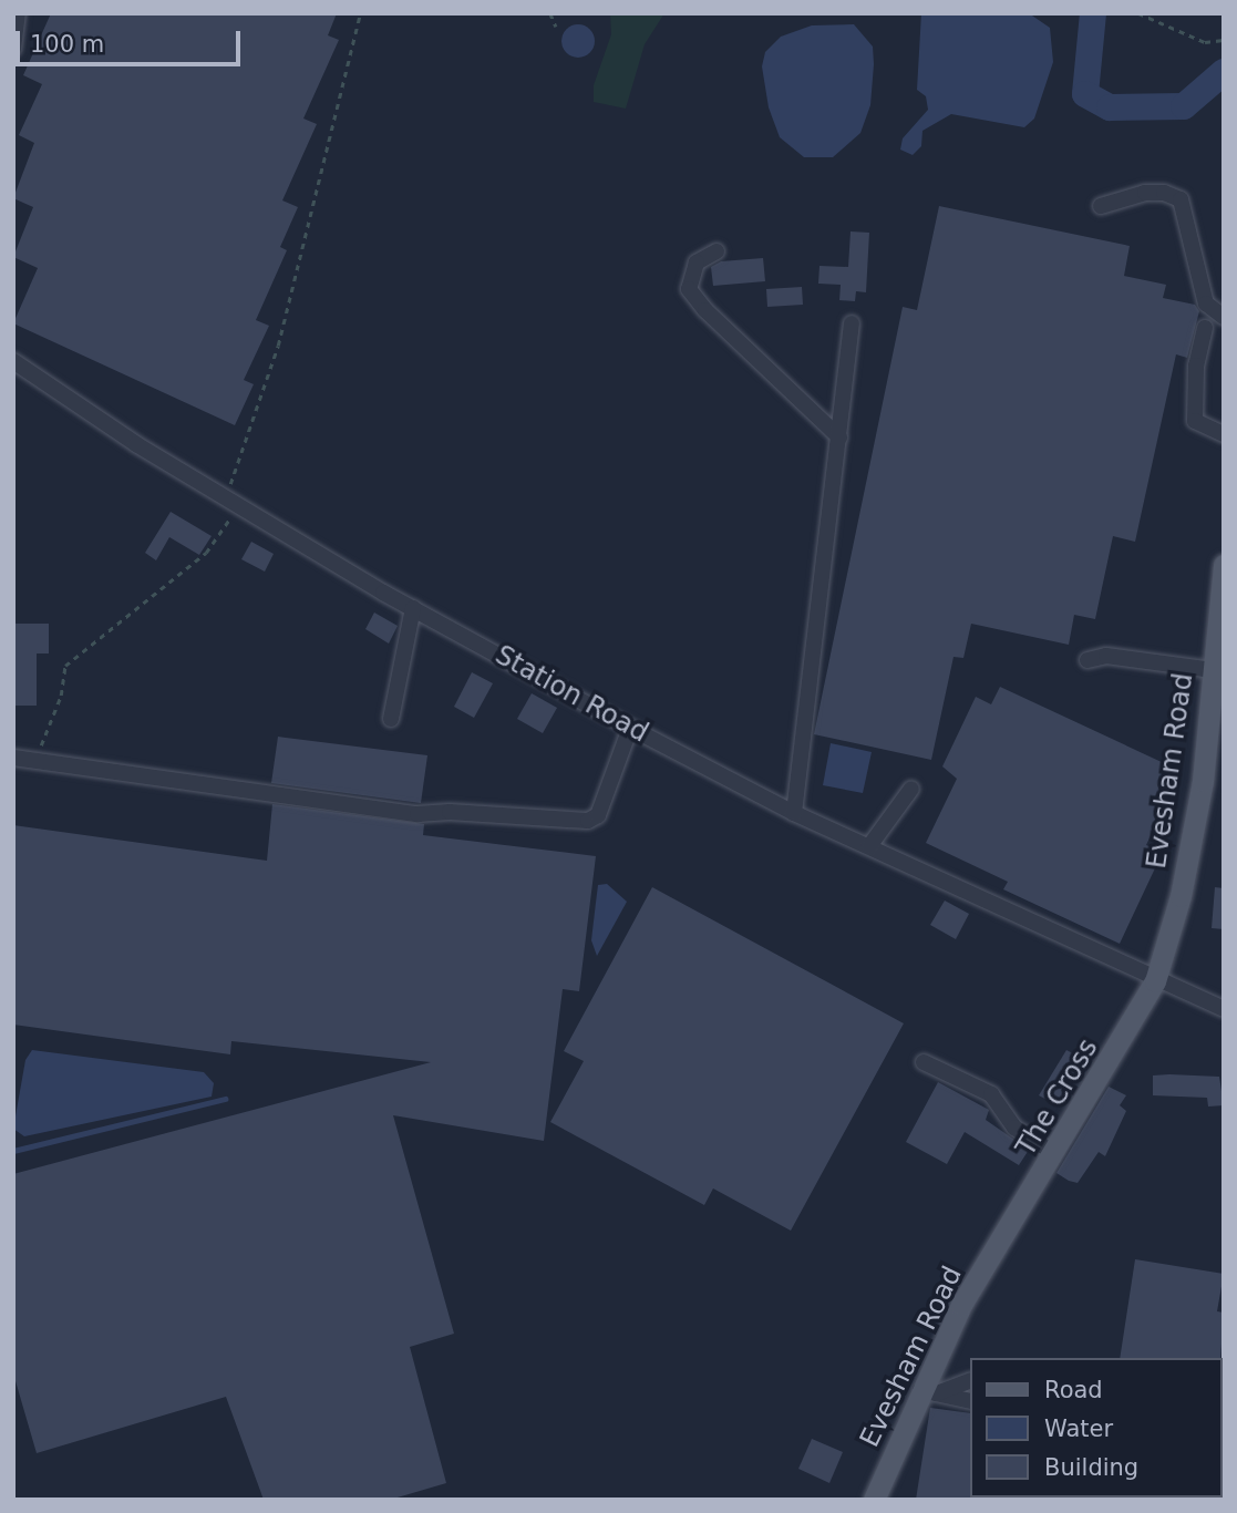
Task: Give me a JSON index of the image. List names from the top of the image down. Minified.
{"streets":{"main road":["Evesham Road","The Cross"],"street":["Station Road"]},"crossings":[["Station Road","Evesham Road"],["Station Road","The Cross"],["Evesham Road","The Cross"]],"legend":["Road","Water","Building"],"scale_bar":"100 m"}
